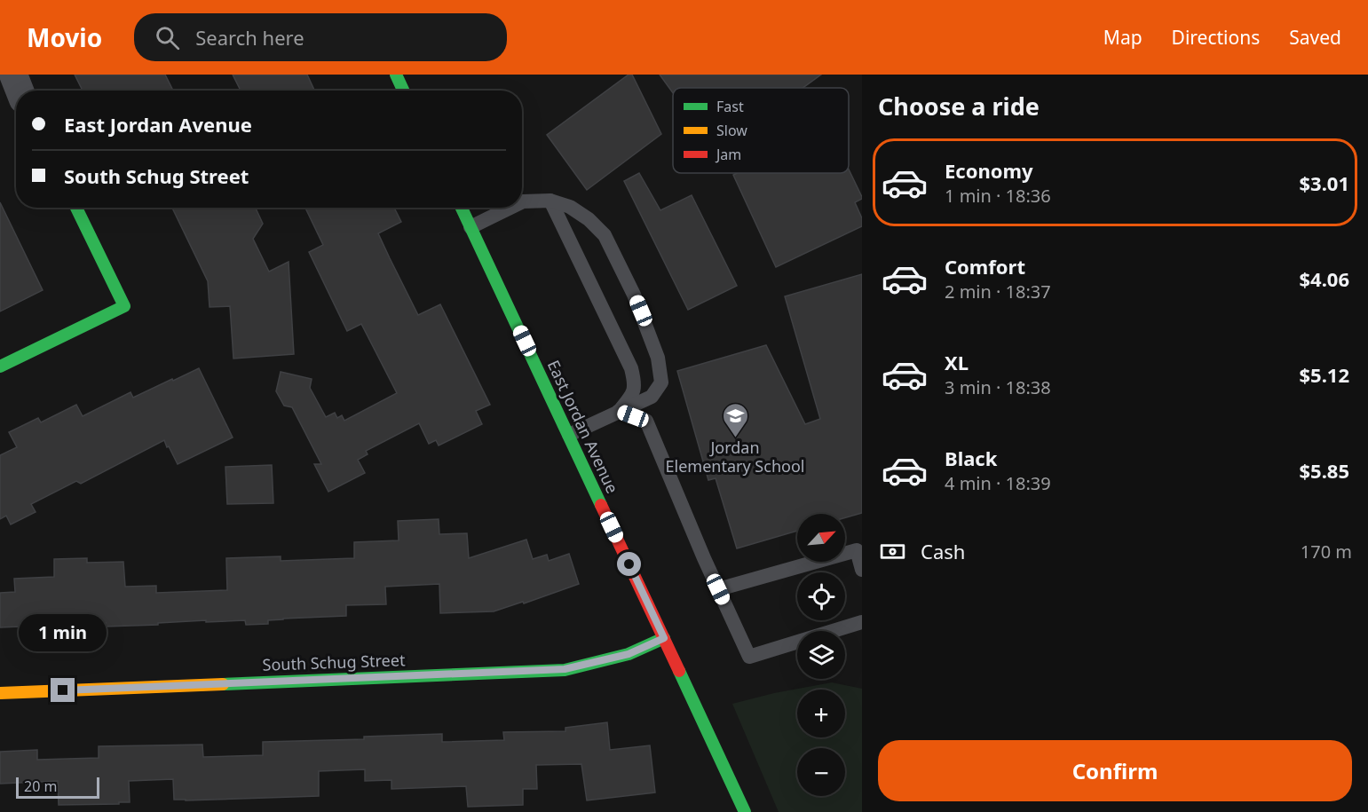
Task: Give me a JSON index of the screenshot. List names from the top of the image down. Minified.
{"streets":{"street":["East Jordan Avenue","South Schug Street"]},"crossings":[["East Jordan Avenue","South Schug Street"]],"places":{"school or university":["Jordan Elementary School"]},"legend":["Fast","Slow","Jam"],"scale_bar":"20 m","north":"top right","page":{"header":"Movio","search":"Search here","nav":["Map","Directions","Saved"],"heading":"Choose a ride","banner":["East Jordan Avenue","South Schug Street"],"list":[{"name":"Economy","note":"1 min · 18:36","value":"$3.01"},{"name":"Comfort","note":"2 min · 18:37","value":"$4.06"},{"name":"XL","note":"3 min · 18:38","value":"$5.12"},{"name":"Black","note":"4 min · 18:39","value":"$5.85"}],"map_buttons":["+","−"],"pay":["Cash","170 m"],"bubble":"1 min","buttons":"Confirm","scale":"20 m"}}
